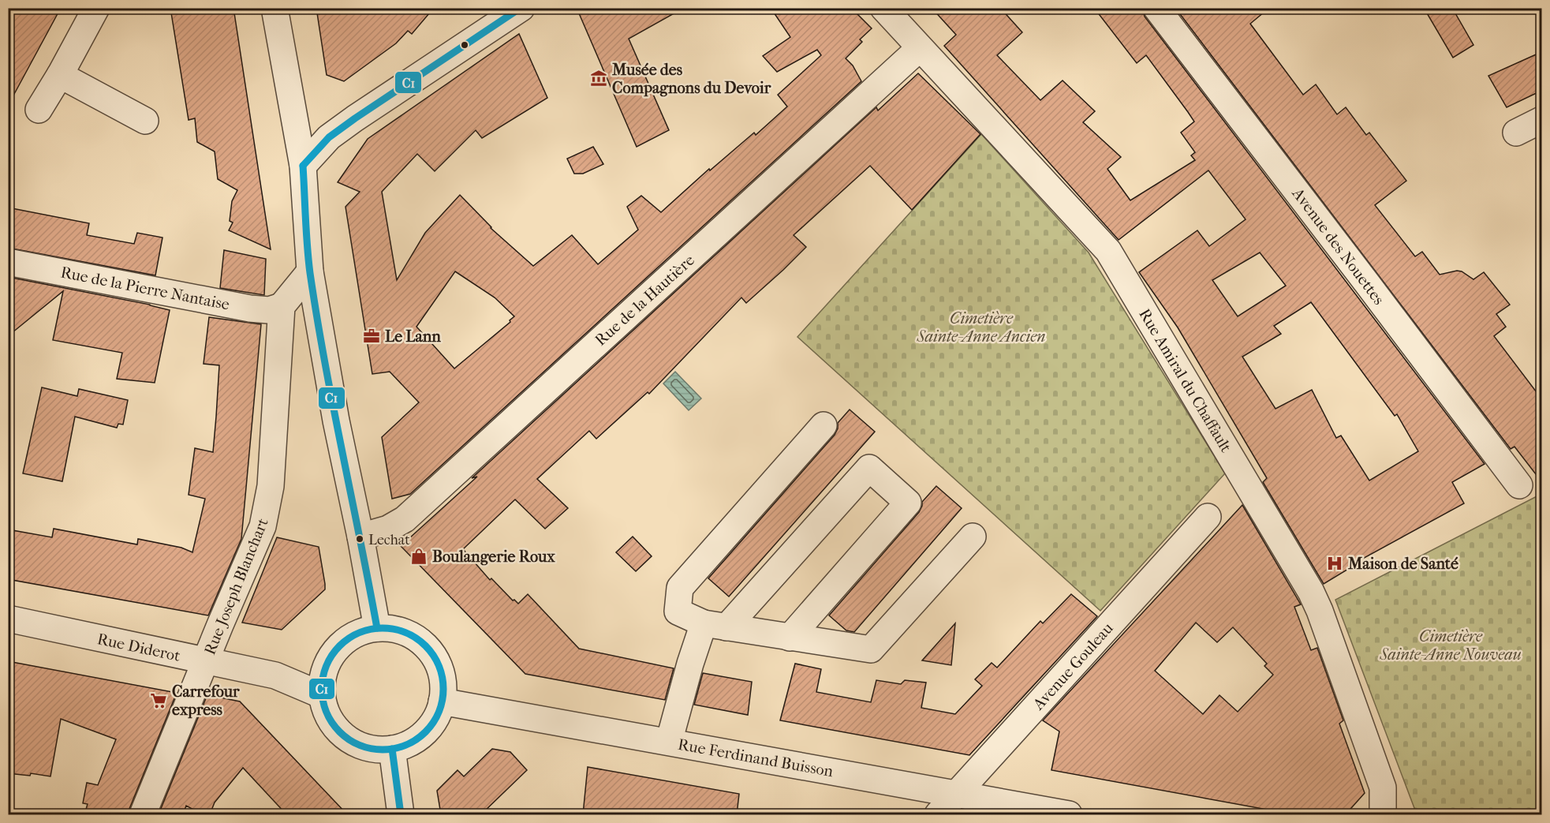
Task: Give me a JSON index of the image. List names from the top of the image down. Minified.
{"streets":{"street":["Avenue des Nouettes","Rue de la Pierre Nantaise","Rue de la Hautière","Rue Amiral du Chaffault","Rue Joseph Blanchart","Rue Diderot","Avenue Gouleau","Rue Ferdinand Buisson"]},"crossings":[["Rue de la Pierre Nantaise","Rue Joseph Blanchart"],["Rue de la Hautière","Rue Amiral du Chaffault"],["Rue Joseph Blanchart","Rue Diderot"],["Rue Diderot","Rue Ferdinand Buisson"],["Avenue Gouleau","Rue Ferdinand Buisson"]],"parks":["Cimetière Sainte-Anne Ancien","Cimetière Sainte-Anne Nouveau"],"places":{"museum":["Musée des Compagnons du Devoir"],"office":["Le Lann"],"other":["Lechat"],"shop":["Boulangerie Roux"],"hospital":["Maison de Santé"],"supermarket":["Carrefour express"]},"lines":["transit line C1"]}
